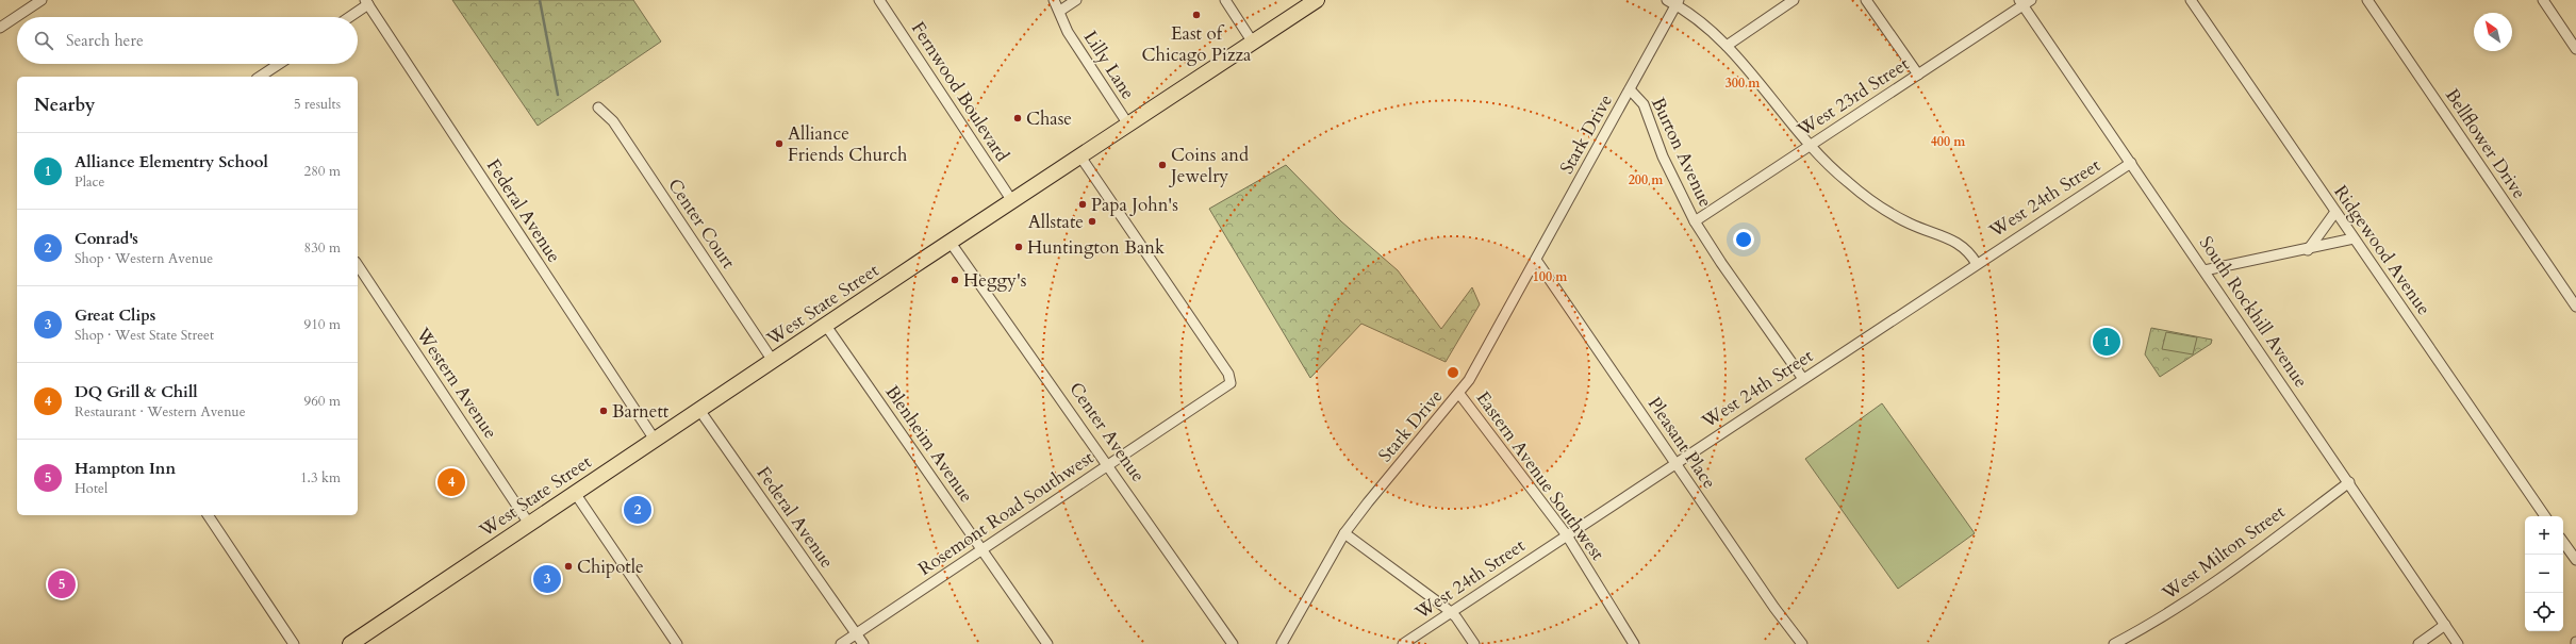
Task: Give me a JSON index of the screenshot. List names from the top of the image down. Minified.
{"streets":{"highway":["West State Street"],"street":["Lilly Lane","Fernwood Boulevard","West 23rd Street","Stark Drive","Bellflower Drive","Burton Avenue","West 24th Street","Federal Avenue","Center Court","Ridgewood Avenue","South Rockhill Avenue","Western Avenue","Center Avenue","Pleasant Place","Blenheim Avenue","Eastern Avenue Southwest","Rosemont Road Southwest","West Milton Street"]},"crossings":[["Lilly Lane","West State Street"],["Fernwood Boulevard","West State Street"],["West 23rd Street","Burton Avenue"],["West 23rd Street","South Rockhill Avenue"],["Stark Drive","Burton Avenue"],["Stark Drive","Pleasant Place"],["Stark Drive","Eastern Avenue Southwest"],["Burton Avenue","West 24th Street"],["West 24th Street","South Rockhill Avenue"],["West 24th Street","Pleasant Place"],["West 24th Street","Eastern Avenue Southwest"],["Federal Avenue","West State Street"],["Federal Avenue","Rosemont Road Southwest"],["Center Court","West State Street"],["West State Street","Western Avenue"],["West State Street","Center Avenue"],["West State Street","Blenheim Avenue"],["West State Street","Rosemont Road Southwest"],["South Rockhill Avenue","West Milton Street"],["Center Avenue","Rosemont Road Southwest"],["Blenheim Avenue","Rosemont Road Southwest"]],"places":["East of Chicago Pizza","Chase","Alliance Friends Church","Coins and Jewelry","Papa John's","Allstate","Huntington Bank","Heggy's","Barnett","Chipotle"],"north":"top left","page":{"search":"Search here","heading":["Nearby","5 results"],"list":[{"mark":"1","name":"Alliance Elementry School","note":"Place","value":"280 m"},{"mark":"2","name":"Conrad's","note":"Shop · Western Avenue","value":"830 m"},{"mark":"3","name":"Great Clips","note":"Shop · West State Street","value":"910 m"},{"mark":"4","name":"DQ Grill & Chill","note":"Restaurant · Western Avenue","value":"960 m"},{"mark":"5","name":"Hampton Inn","note":"Hotel","value":"1.3 km"}],"pins":["1","4","2","3","5"],"map_buttons":["+","−"]},"rings":["300 m","400 m","200 m","100 m"]}
